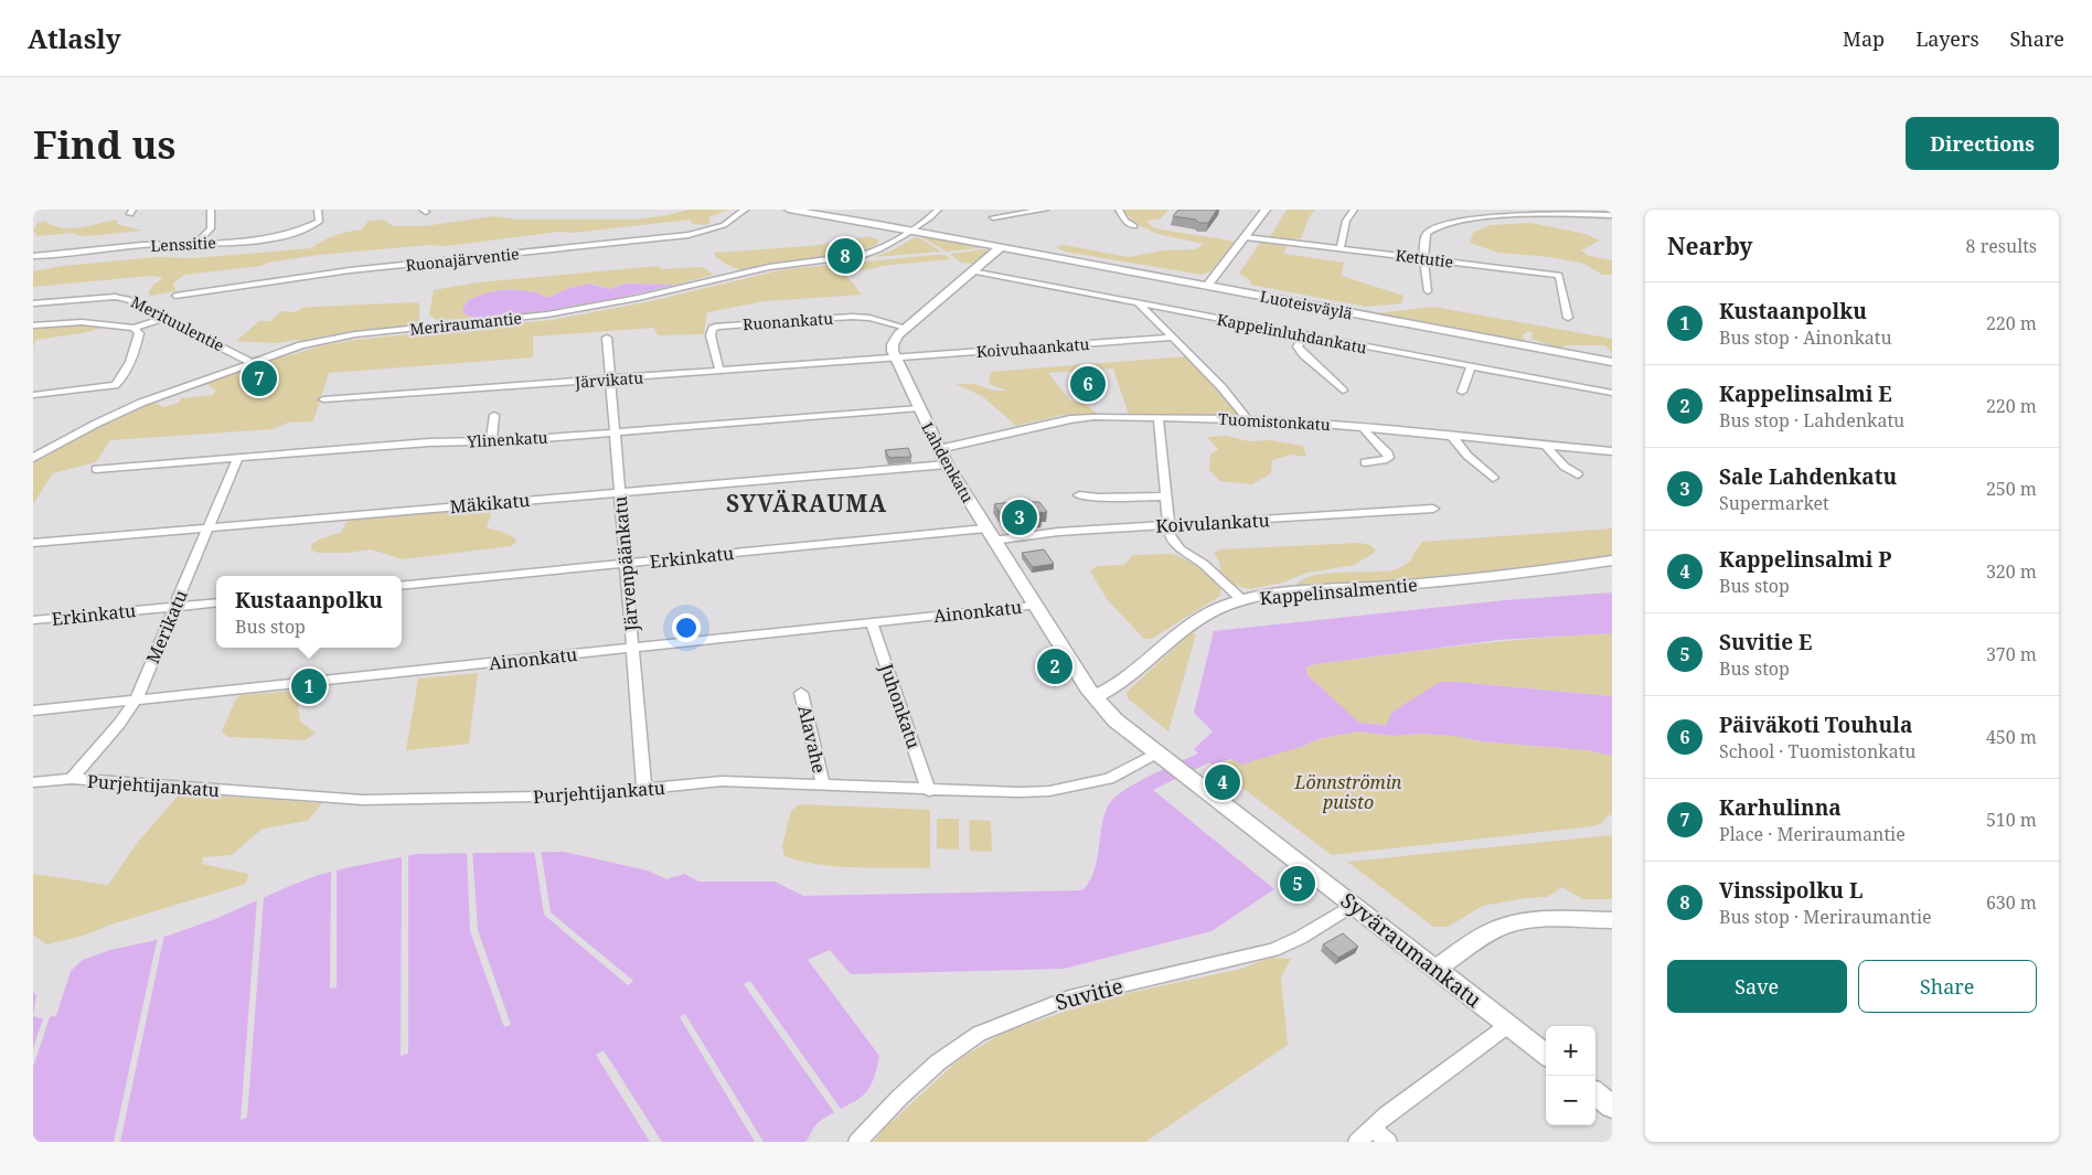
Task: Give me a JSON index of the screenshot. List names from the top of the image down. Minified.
{"streets":{"main road":["Luoteisväylä","Lahdenkatu","Kappelinsalmentie","Syväraumankatu"],"street":["Lenssitie","Kettutie","Ruonajärventie","Ruonankatu","Merituulentie","Meriraumantie","Kappelinluhdankatu","Koivuhaankatu","Järvikatu","Tuomistonkatu","Ylinenkatu","Mäkikatu","Koivulankatu","Erkinkatu","Järvenpäänkatu","Ainonkatu","Merikatu","Juhonkatu","Alavahe","Purjehtijankatu","Suvitie"]},"crossings":[["Luoteisväylä","Meriraumantie"],["Ruonankatu","Järvikatu"],["Merituulentie","Meriraumantie"],["Koivuhaankatu","Järvikatu"],["Koivuhaankatu","Lahdenkatu"],["Järvikatu","Lahdenkatu"],["Järvikatu","Järvenpäänkatu"],["Tuomistonkatu","Lahdenkatu"],["Ylinenkatu","Lahdenkatu"],["Ylinenkatu","Järvenpäänkatu"],["Ylinenkatu","Merikatu"],["Lahdenkatu","Mäkikatu"],["Lahdenkatu","Koivulankatu"],["Lahdenkatu","Erkinkatu"],["Lahdenkatu","Kappelinsalmentie"],["Lahdenkatu","Ainonkatu"],["Lahdenkatu","Syväraumankatu"],["Mäkikatu","Järvenpäänkatu"],["Mäkikatu","Merikatu"],["Erkinkatu","Järvenpäänkatu"],["Erkinkatu","Merikatu"],["Järvenpäänkatu","Ainonkatu"],["Järvenpäänkatu","Purjehtijankatu"],["Kappelinsalmentie","Syväraumankatu"],["Ainonkatu","Merikatu"],["Ainonkatu","Juhonkatu"],["Merikatu","Purjehtijankatu"],["Juhonkatu","Purjehtijankatu"],["Alavahe","Purjehtijankatu"],["Purjehtijankatu","Syväraumankatu"],["Syväraumankatu","Suvitie"]],"districts":["SYVÄRAUMA"],"parks":["Lönnströmin puisto"],"page":{"header":"Atlasly","nav":["Map","Layers","Share"],"buttons":["Directions",["Save","Share"]],"title":"Find us","heading":["Nearby","8 results"],"pins":["8","7","6","3","2","1","4","5"],"list":[{"mark":"1","name":"Kustaanpolku","note":"Bus stop · Ainonkatu","value":"220 m"},{"mark":"2","name":"Kappelinsalmi E","note":"Bus stop · Lahdenkatu","value":"220 m"},{"mark":"3","name":"Sale Lahdenkatu","note":"Supermarket","value":"250 m"},{"mark":"4","name":"Kappelinsalmi P","note":"Bus stop","value":"320 m"},{"mark":"5","name":"Suvitie E","note":"Bus stop","value":"370 m"},{"mark":"6","name":"Päiväkoti Touhula","note":"School · Tuomistonkatu","value":"450 m"},{"mark":"7","name":"Karhulinna","note":"Place · Meriraumantie","value":"510 m"},{"mark":"8","name":"Vinssipolku L","note":"Bus stop · Meriraumantie","value":"630 m"}],"popup":["Kustaanpolku","Bus stop"],"map_buttons":["+","−"]}}
